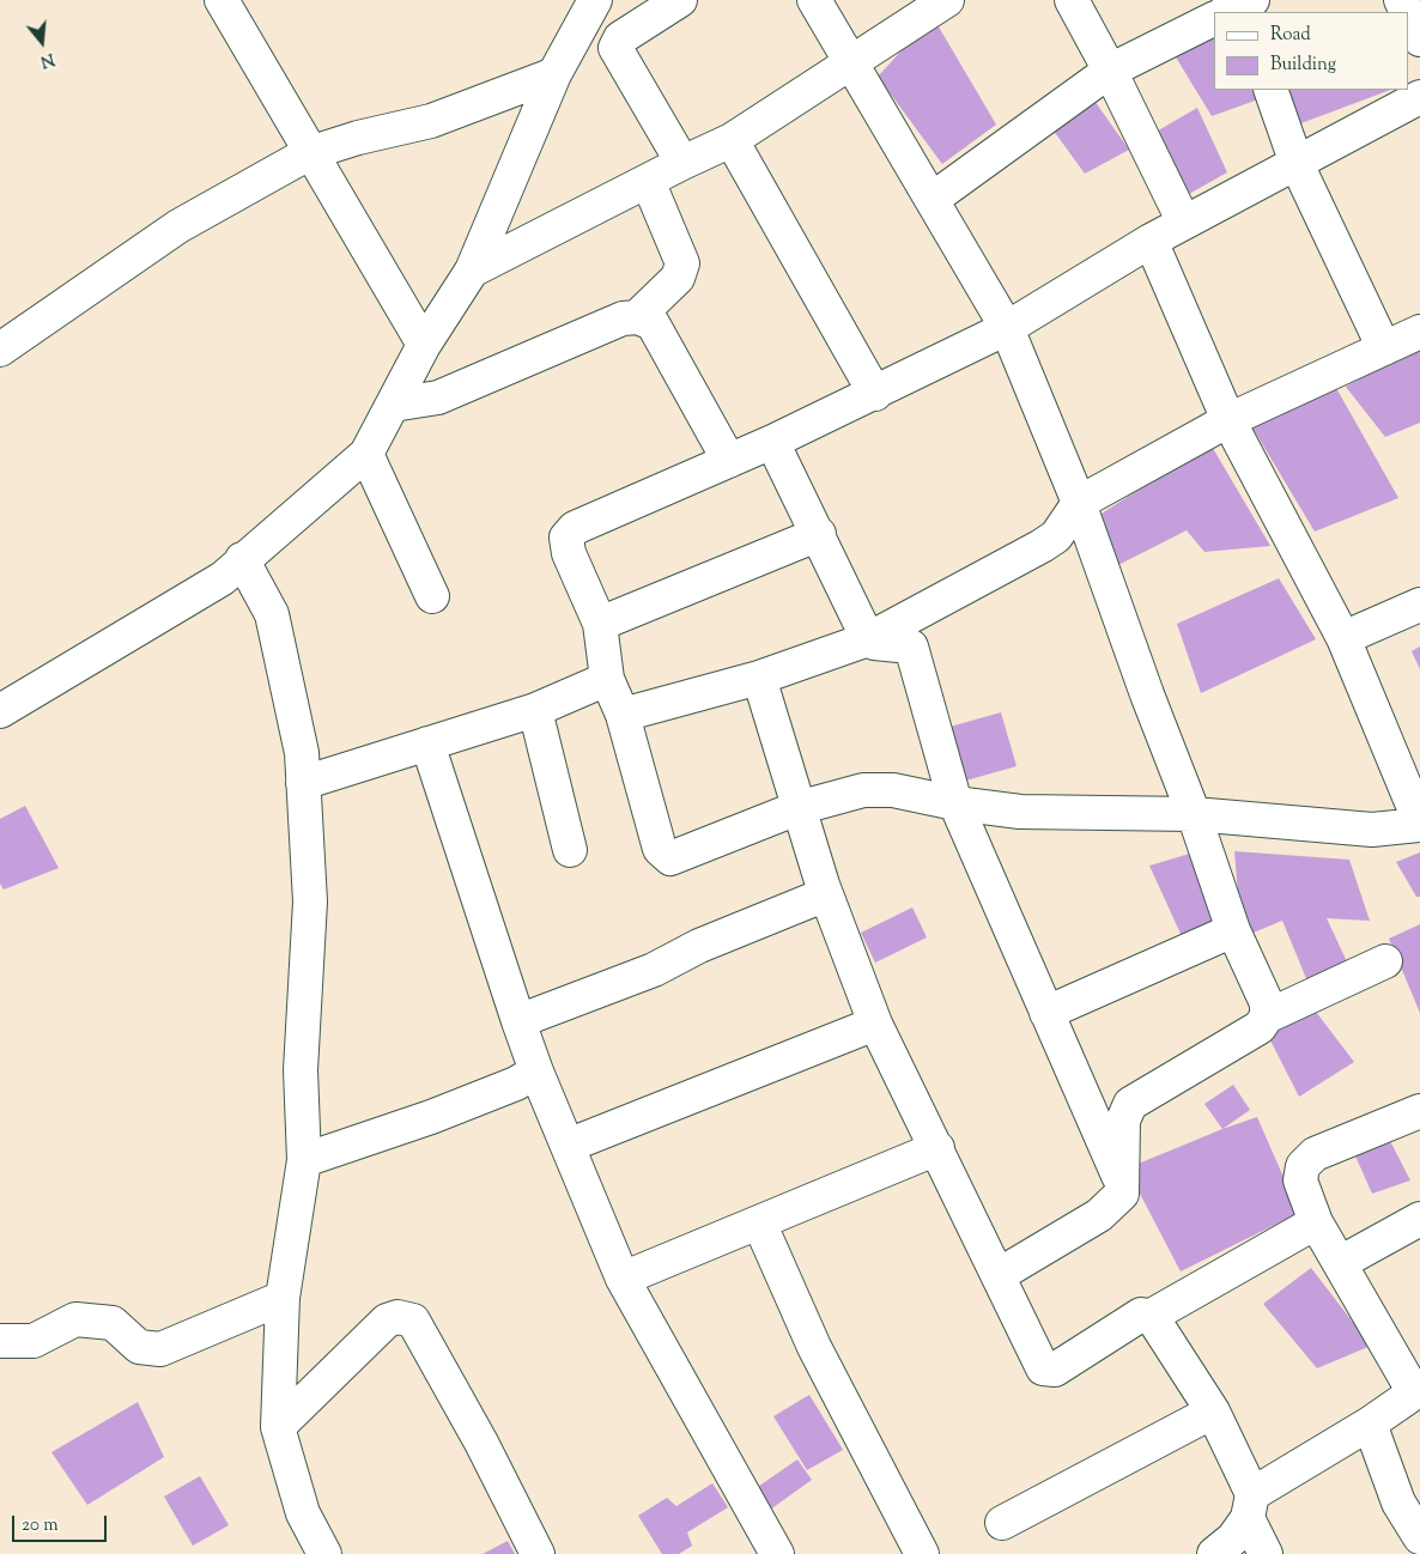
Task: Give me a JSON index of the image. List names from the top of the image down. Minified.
{"legend":["Road","Building"],"scale_bar":"20 m","north":"bottom"}
